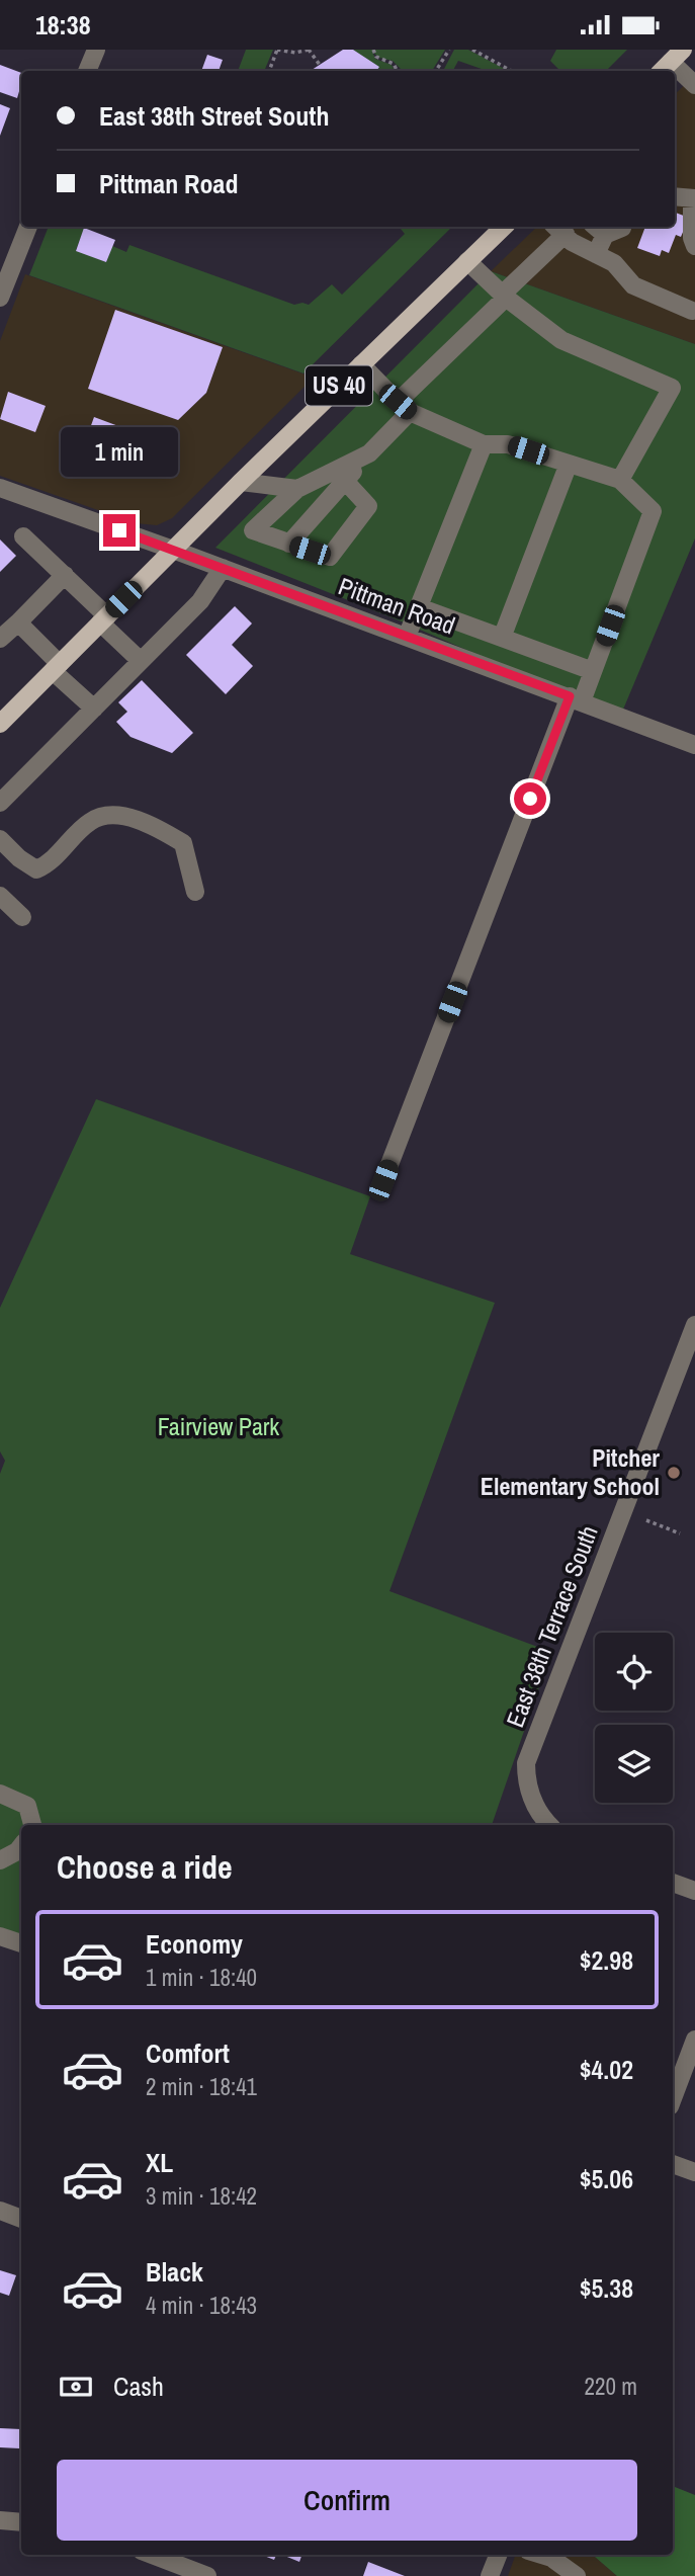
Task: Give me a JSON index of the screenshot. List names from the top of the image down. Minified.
{"streets":{"main road":["US 40"],"street":["Pittman Road","East 38th Terrace South"]},"crossings":[["US 40","Pittman Road"]],"parks":["Fairview Park"],"places":["Pitcher Elementary School"],"page":{"status":"18:38","banner":["East 38th Street South","Pittman Road"],"bubble":"1 min","heading":"Choose a ride","list":[{"name":"Economy","note":"1 min · 18:40","value":"$2.98"},{"name":"Comfort","note":"2 min · 18:41","value":"$4.02"},{"name":"XL","note":"3 min · 18:42","value":"$5.06"},{"name":"Black","note":"4 min · 18:43","value":"$5.38"}],"pay":["Cash","220 m"],"buttons":"Confirm"}}
